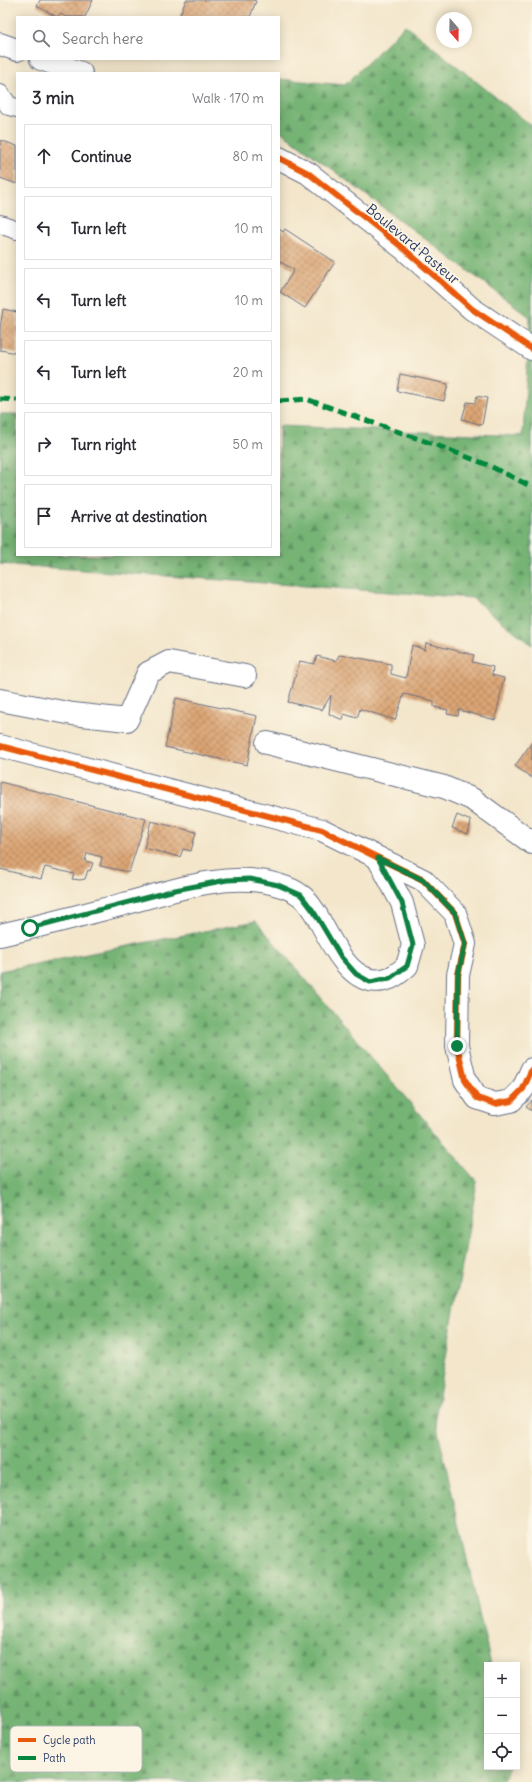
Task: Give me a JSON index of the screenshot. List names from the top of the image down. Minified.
{"streets":{"street":["Boulevard Pasteur"]},"legend":["Cycle path","Path"],"north":"bottom","page":{"search":"Search here","heading":["3 min","Walk · 170 m"],"list":[["Continue","80 m"],["Turn left","10 m"],["Turn left","10 m"],["Turn left","20 m"],["Turn right","50 m"],"Arrive at destination"],"map_buttons":["+","−"]}}
